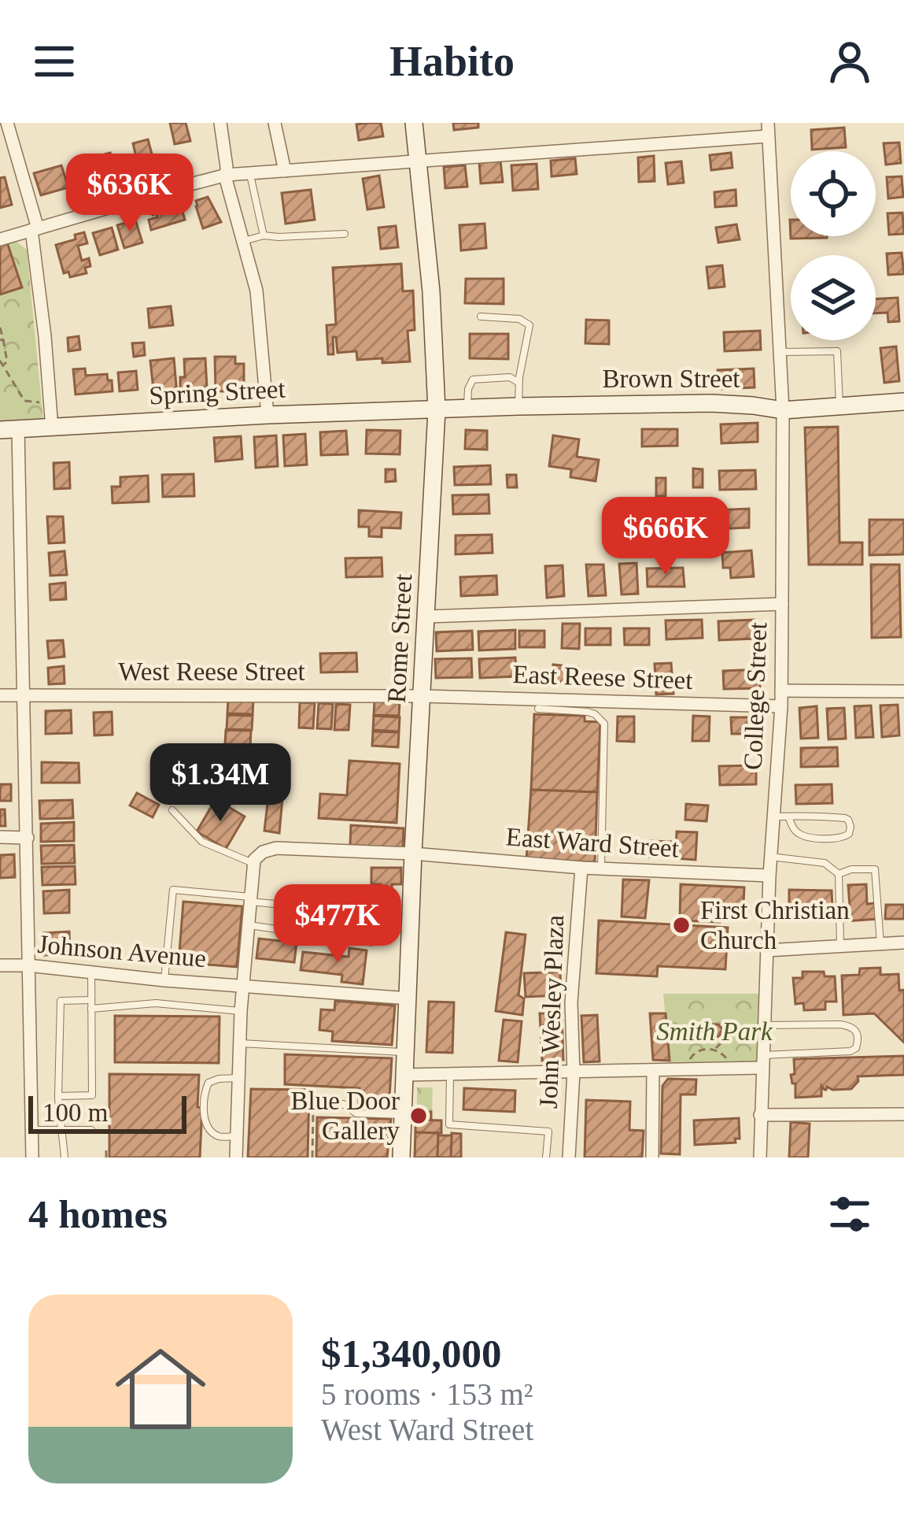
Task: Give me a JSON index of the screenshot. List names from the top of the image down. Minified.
{"streets":{"street":["Brown Street","Spring Street","Rome Street","West Reese Street","East Reese Street","College Street","East Ward Street","Johnson Avenue","John Wesley Plaza"]},"crossings":[["Brown Street","Spring Street"],["Brown Street","Rome Street"],["Brown Street","College Street"],["Spring Street","Rome Street"],["Rome Street","West Reese Street"],["Rome Street","East Reese Street"],["Rome Street","East Ward Street"],["Rome Street","Johnson Avenue"],["West Reese Street","East Reese Street"],["East Reese Street","College Street"],["College Street","East Ward Street"],["East Ward Street","John Wesley Plaza"]],"parks":["Smith Park"],"places":["First Christian Church","Blue Door Gallery"],"scale_bar":"100 m","page":{"header":"Habito","price":["$636K","$666K","$1.34M","$477K"],"scale":"100 m","heading":"4 homes","list":[{"name":"$1,340,000","note":"5 rooms · 153 m² · West Ward Street"}]}}
